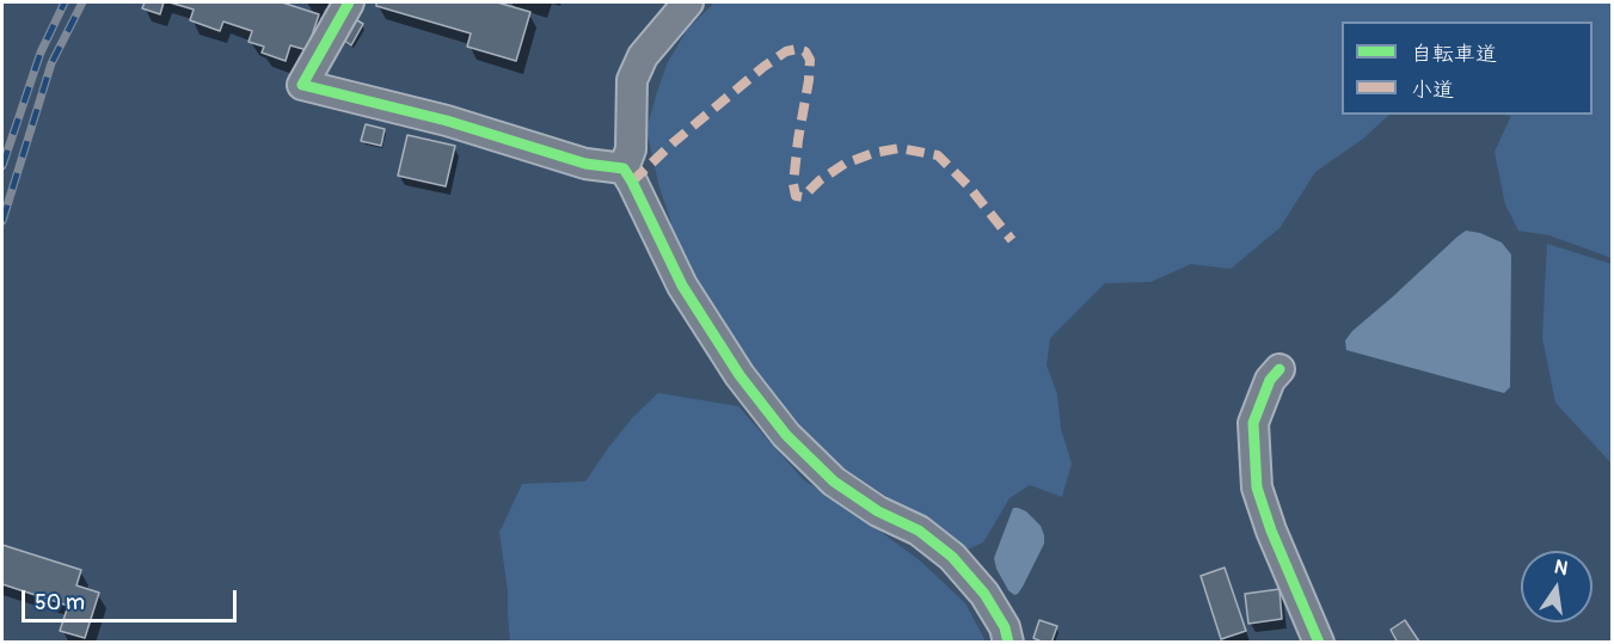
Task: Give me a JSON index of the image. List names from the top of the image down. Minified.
{"legend":["自転車道","小道"],"scale_bar":"50 m","north":"top"}
